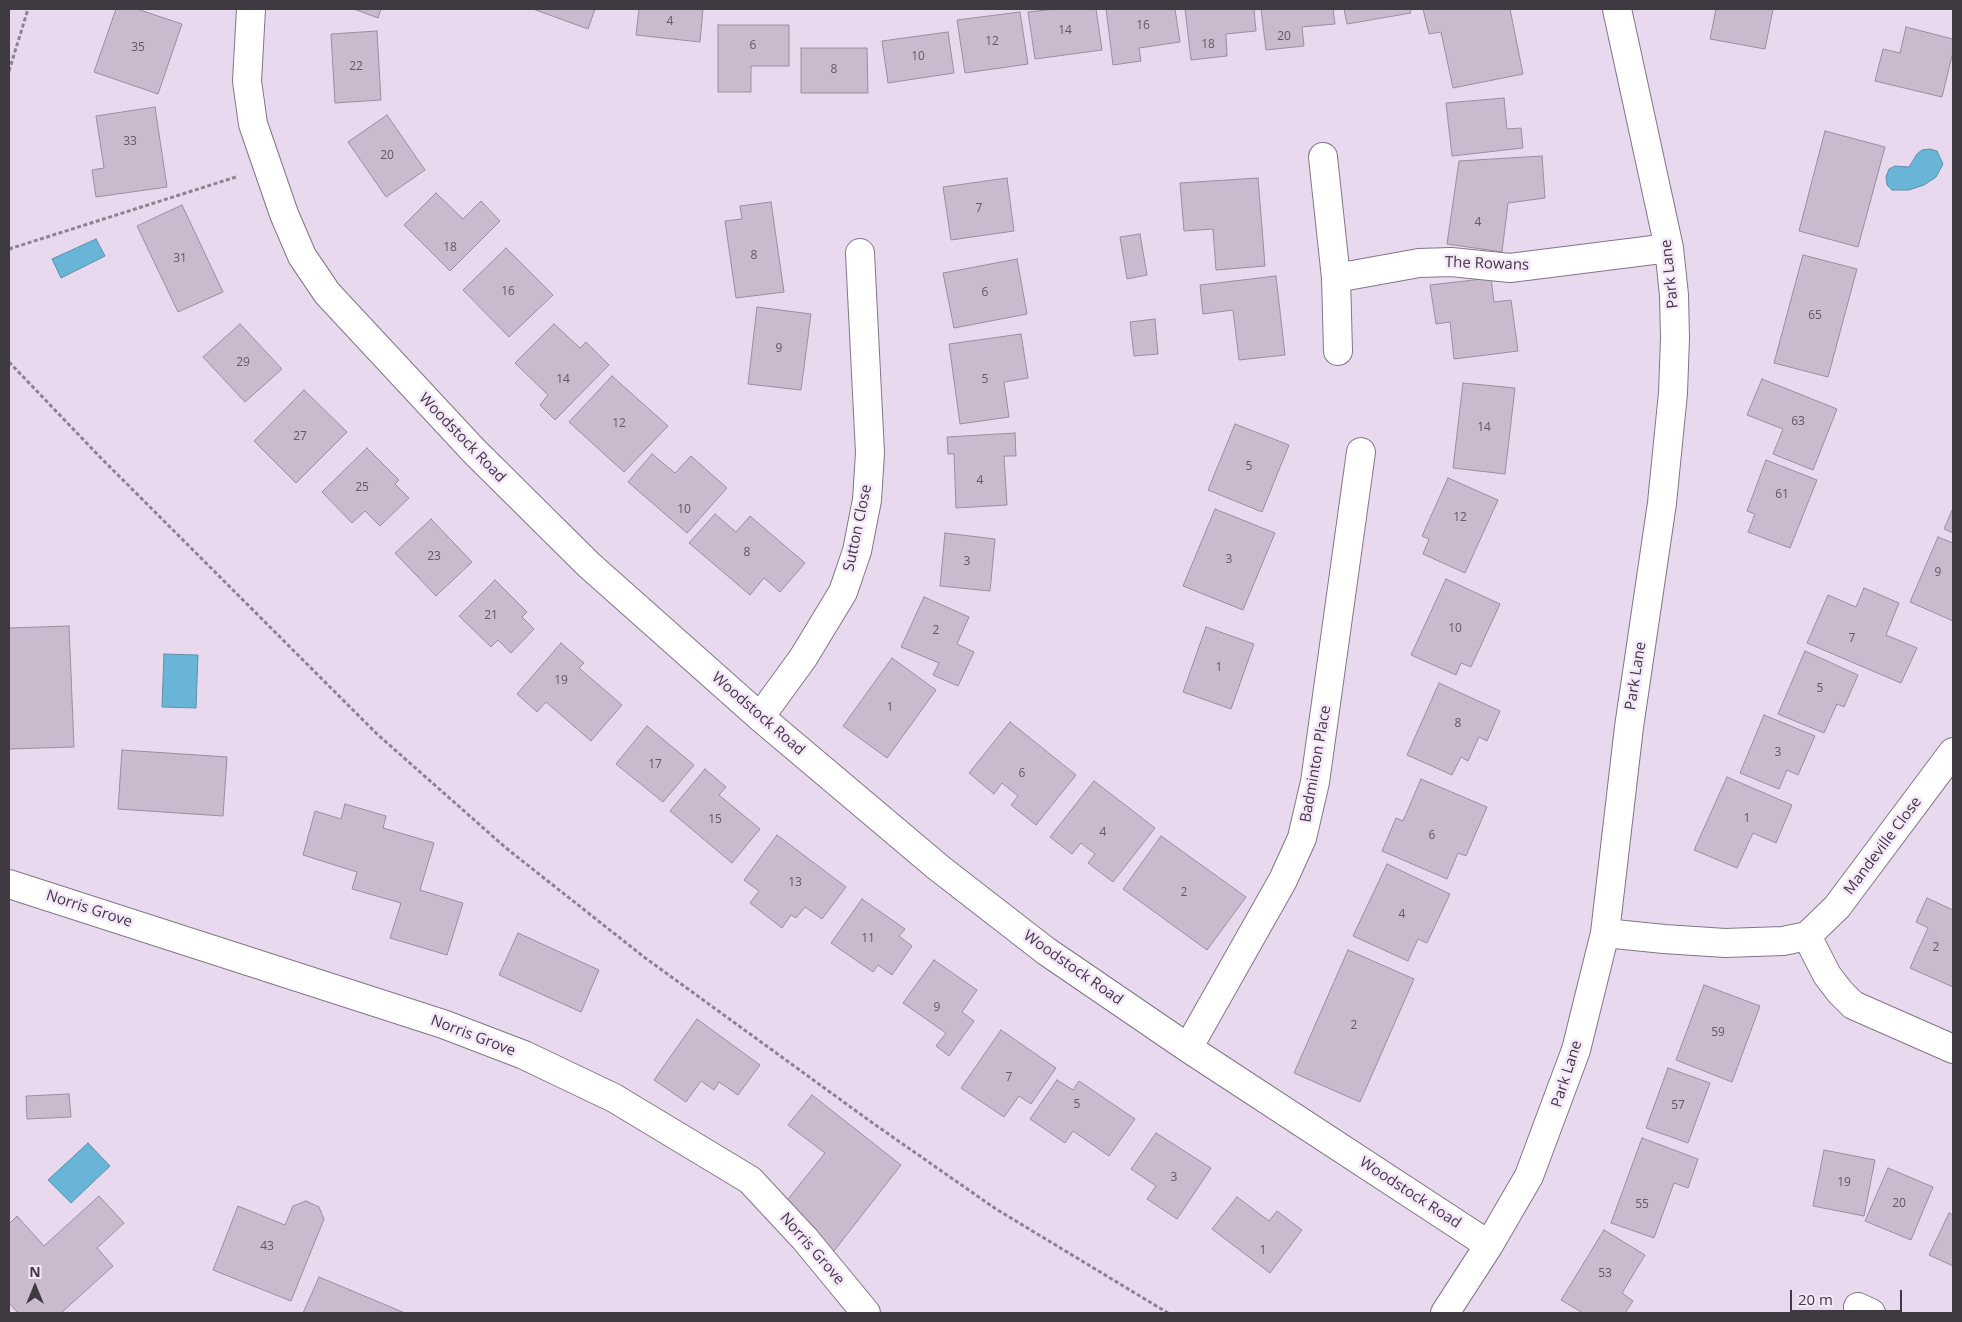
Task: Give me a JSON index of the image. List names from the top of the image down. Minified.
{"streets":{"street":["The Rowans","Park Lane","Woodstock Road","Sutton Close","Badminton Place","Mandeville Close","Norris Grove"]},"crossings":[["The Rowans","Park Lane"],["Park Lane","Woodstock Road"],["Woodstock Road","Sutton Close"],["Woodstock Road","Badminton Place"]],"house_numbers":["4","16","14","20","12","18","6","35","10","22","8","33","20","7","4","18","8","31","16","6","65","9","29","14","5","63","12","14","27","5","4","25","61","10","12","8","23","3","3","9","21","10","2","7","1","19","5","1","8","3","17","6","1","15","4","6","13","2","4","11","2","9","2","59","7","5","57","3","19","20","55","43","1","53"],"scale_bar":"20 m","north":"top"}
